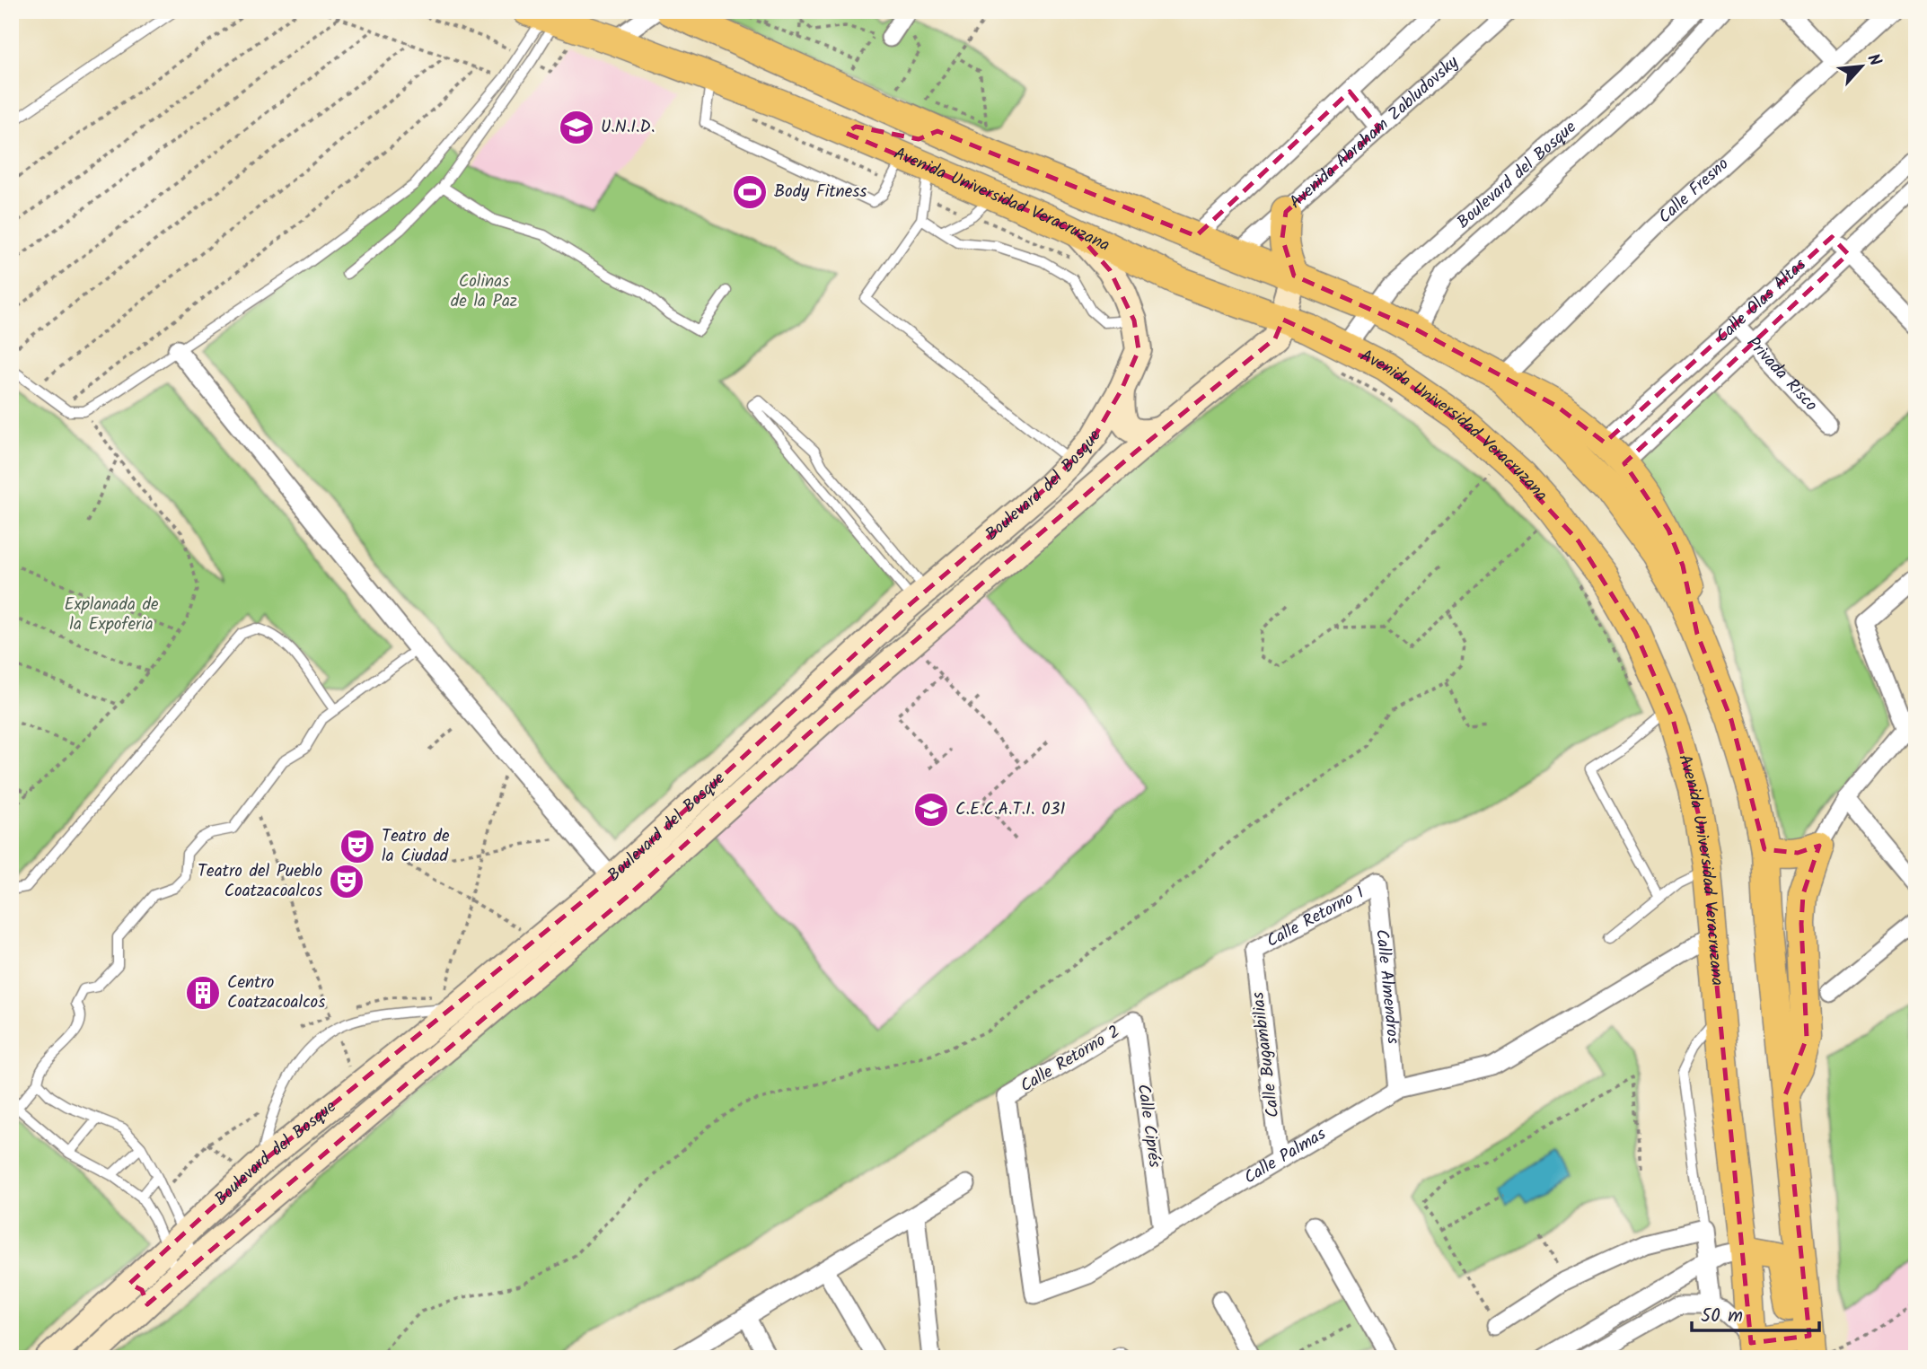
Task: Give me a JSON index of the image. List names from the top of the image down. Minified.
{"streets":{"main road":["Boulevard del Bosque","Avenida Universidad Veracruzana"],"street":["Avenida Abraham Zabludovsky","Calle Fresno","Calle Olas Altas","Privada Risco","Calle Retorno 1","Calle Almendros","Calle Bugambilias","Calle Retorno 2","Calle Ciprés","Calle Palmas"]},"crossings":[["Boulevard del Bosque","Avenida Universidad Veracruzana"],["Avenida Universidad Veracruzana","Calle Palmas"],["Calle Olas Altas","Privada Risco"],["Calle Retorno 1","Calle Almendros"],["Calle Retorno 1","Calle Bugambilias"],["Calle Almendros","Calle Palmas"],["Calle Bugambilias","Calle Palmas"],["Calle Retorno 2","Calle Ciprés"],["Calle Retorno 2","Calle Palmas"],["Calle Ciprés","Calle Palmas"]],"parks":["Colinas de la Paz","Explanada de la Expoferia"],"places":{"school or university":["U.N.I.D.","C.E.C.A.T.I. 031"],"sports":["Body Fitness"],"theatre":["Teatro de la Ciudad","Teatro del Pueblo Coatzacoalcos"],"building":["Centro Coatzacoalcos"]},"scale_bar":"50 m","north":"top right"}
